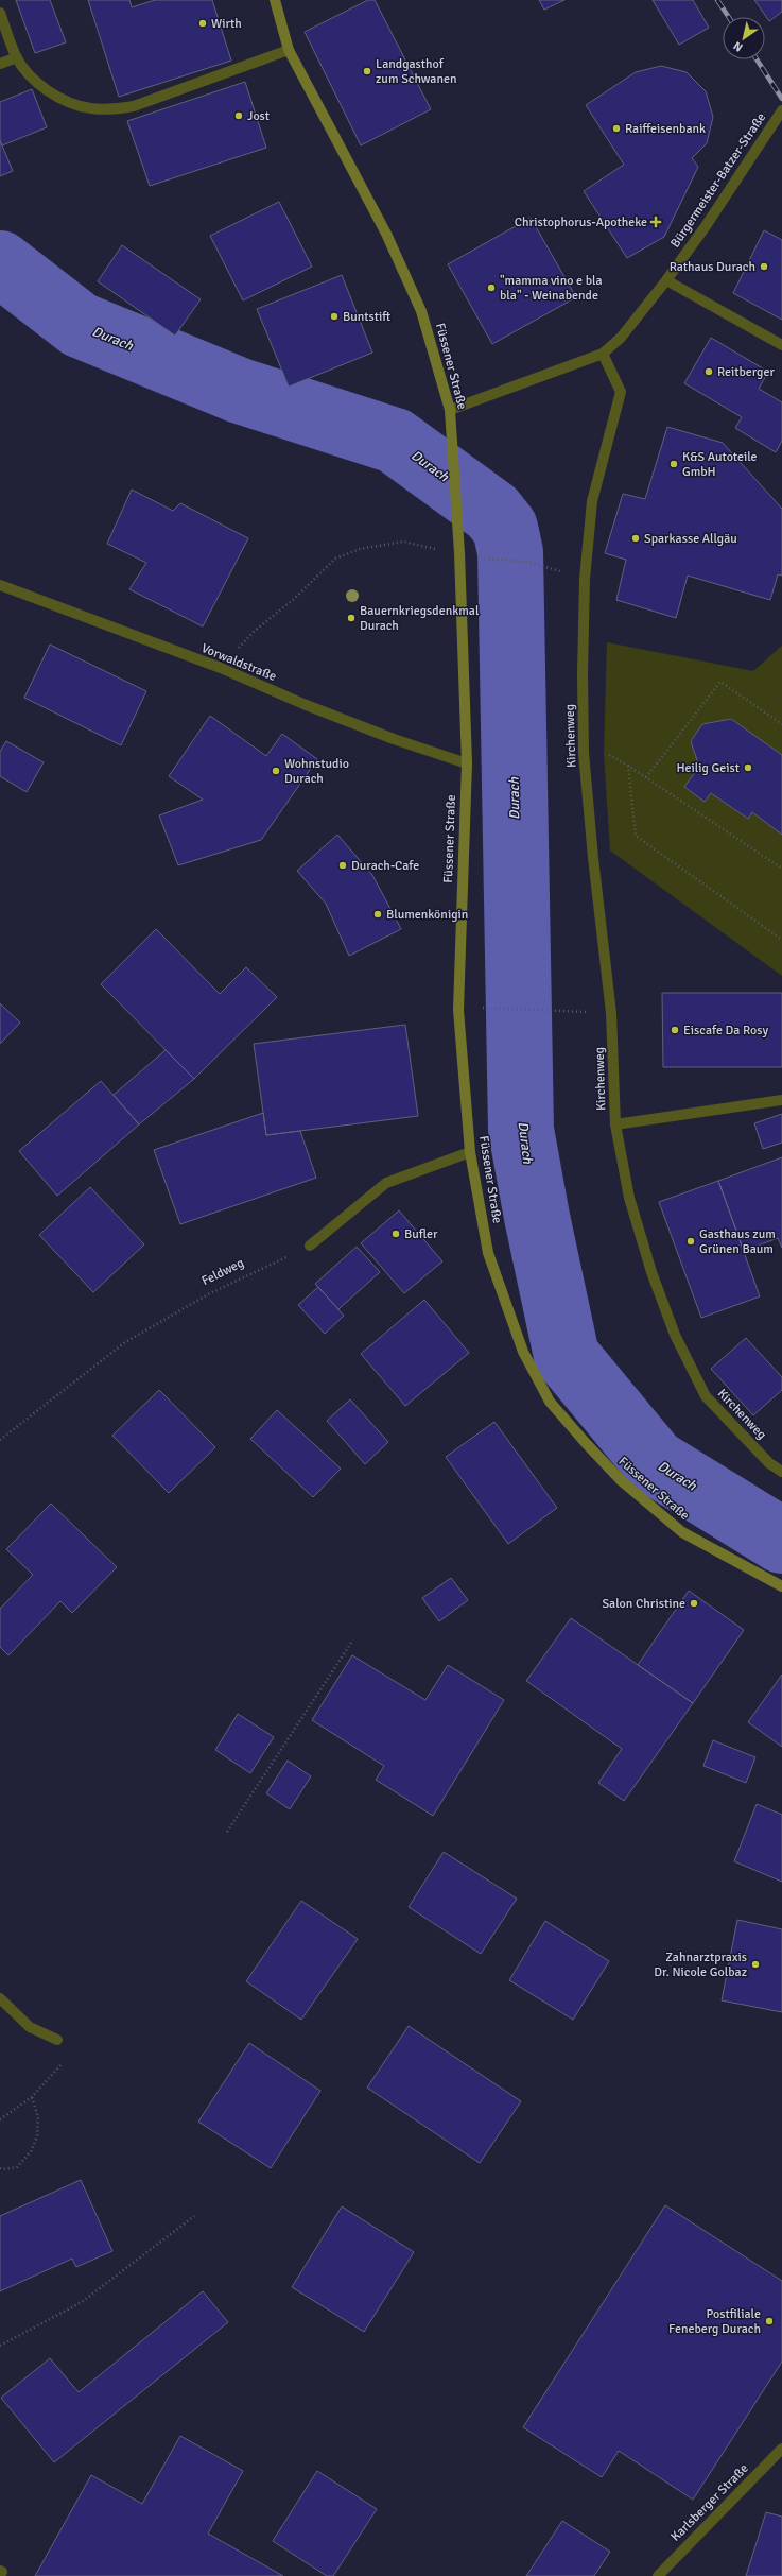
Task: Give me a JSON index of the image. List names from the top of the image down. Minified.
{"streets":{"main road":["Füssener Straße"],"street":["Bürgermeister-Batzer-Straße","Vorwaldstraße","Kirchenweg","Karlsberger Straße"],"path":["Feldweg"]},"crossings":[["Bürgermeister-Batzer-Straße","Füssener Straße"],["Bürgermeister-Batzer-Straße","Kirchenweg"],["Füssener Straße","Vorwaldstraße"]],"water":["Durach"],"places":{"other":["Wirth","Landgasthof zum Schwanen","Jost","Raiffeisenbank","Rathaus Durach","\"mamma vino e bla bla\" - Weinabende","Buntstift","Reitberger","K&S Autoteile GmbH","Sparkasse Allgäu","Bauernkriegsdenkmal Durach","Heilig Geist","Wohnstudio Durach","Durach-Cafe","Blumenkönigin","Eiscafe Da Rosy","Bufler","Gasthaus zum Grünen Baum","Salon Christine","Zahnarztpraxis Dr. Nicole Golbaz","Postfiliale Feneberg Durach"],"health":["Christophorus-Apotheke"]},"north":"bottom left"}
